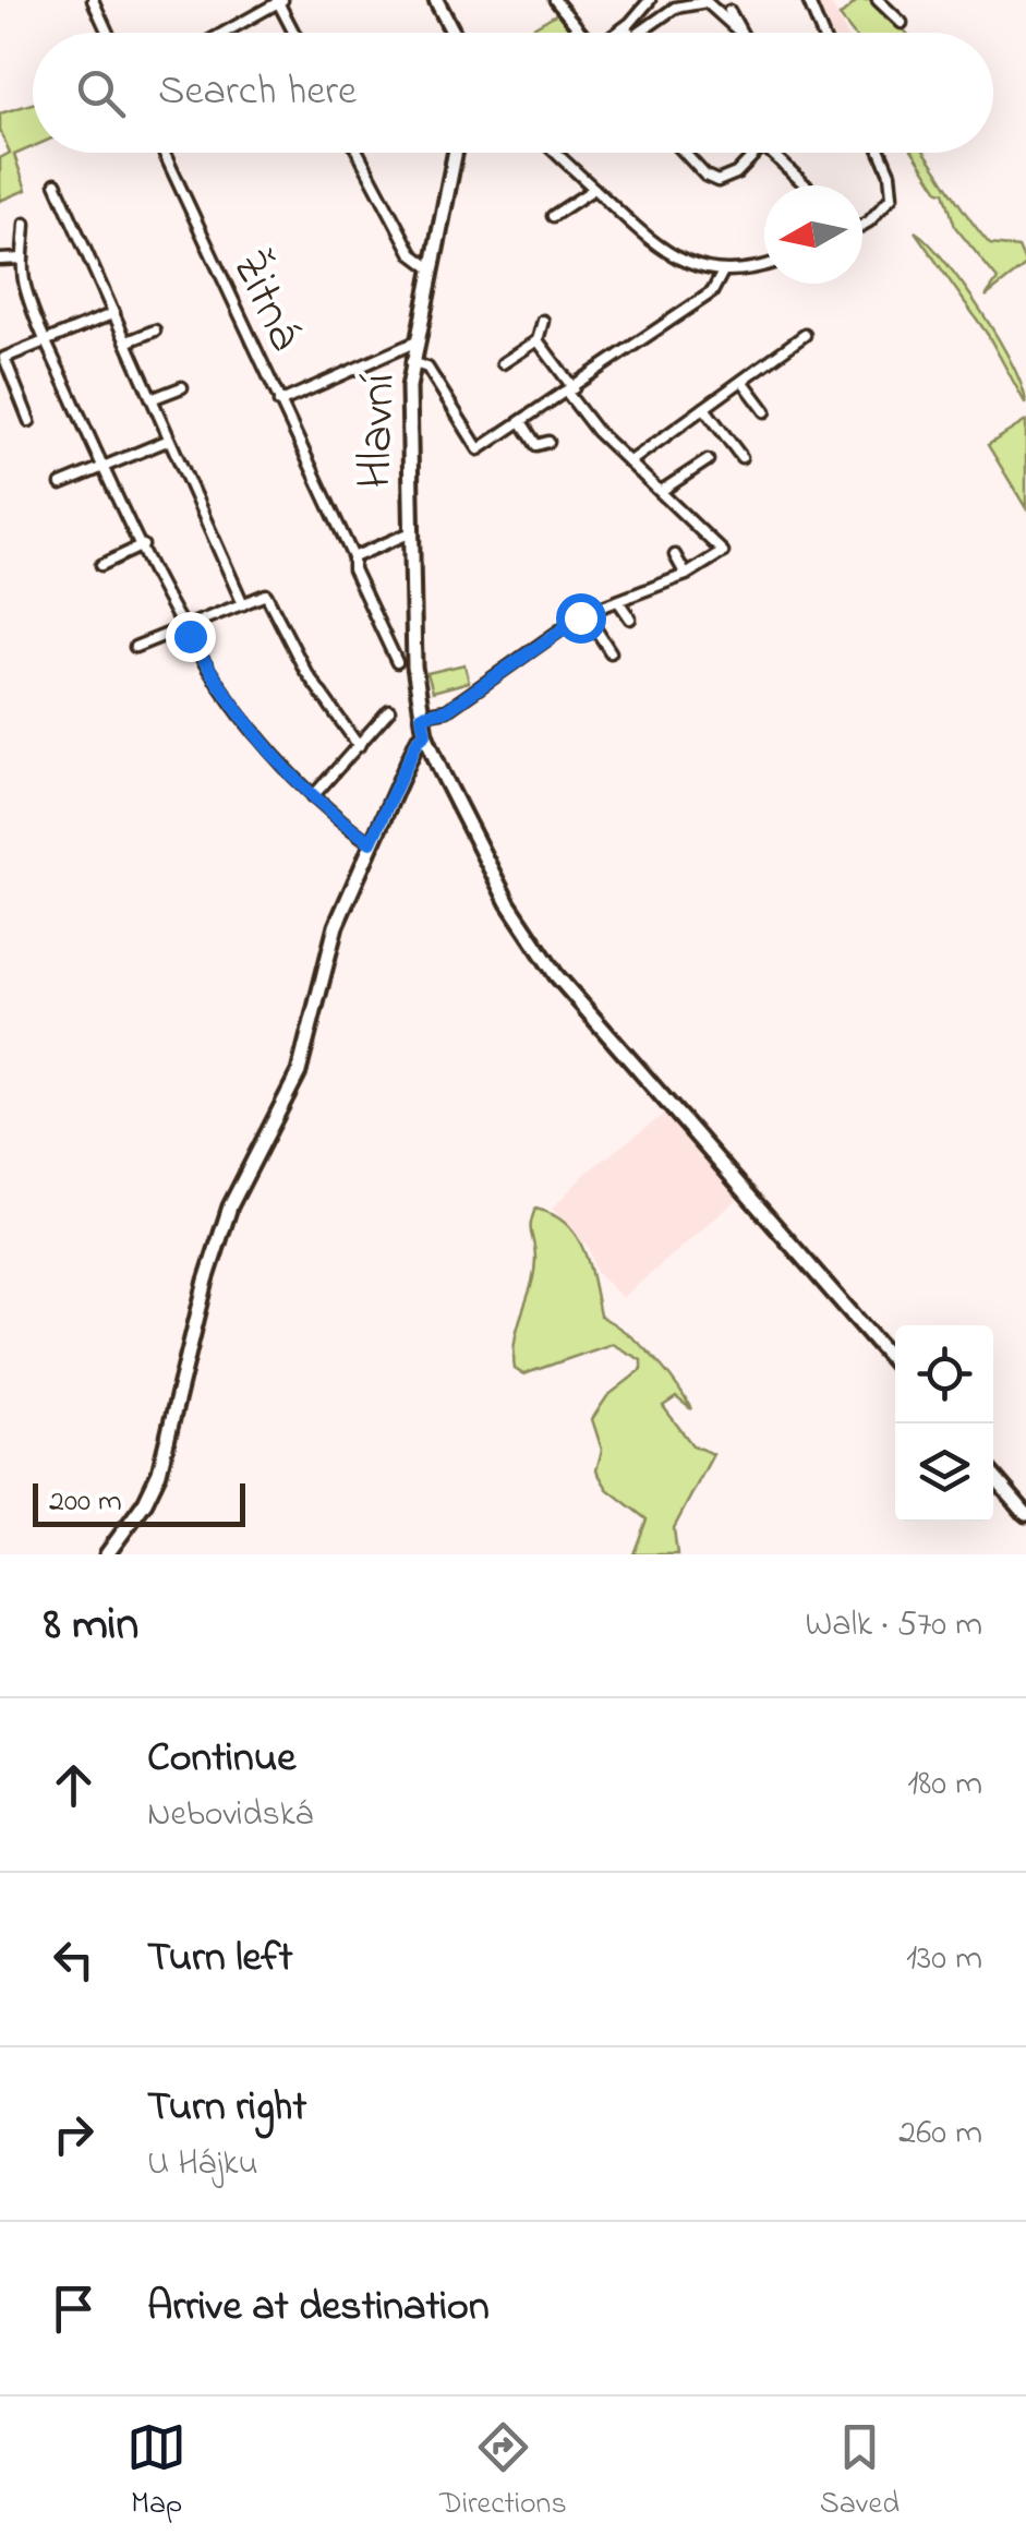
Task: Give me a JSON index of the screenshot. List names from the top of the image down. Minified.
{"streets":{"street":["Žitná","Hlavní"]},"scale_bar":"200 m","north":"left","page":{"search":"Search here","scale":"200 m","heading":["8 min","Walk · 570 m"],"list":[["Continue","Nebovidská","180 m"],["Turn left","130 m"],["Turn right","U Hájku","260 m"],"Arrive at destination"],"nav":["Map","Directions","Saved"]}}
